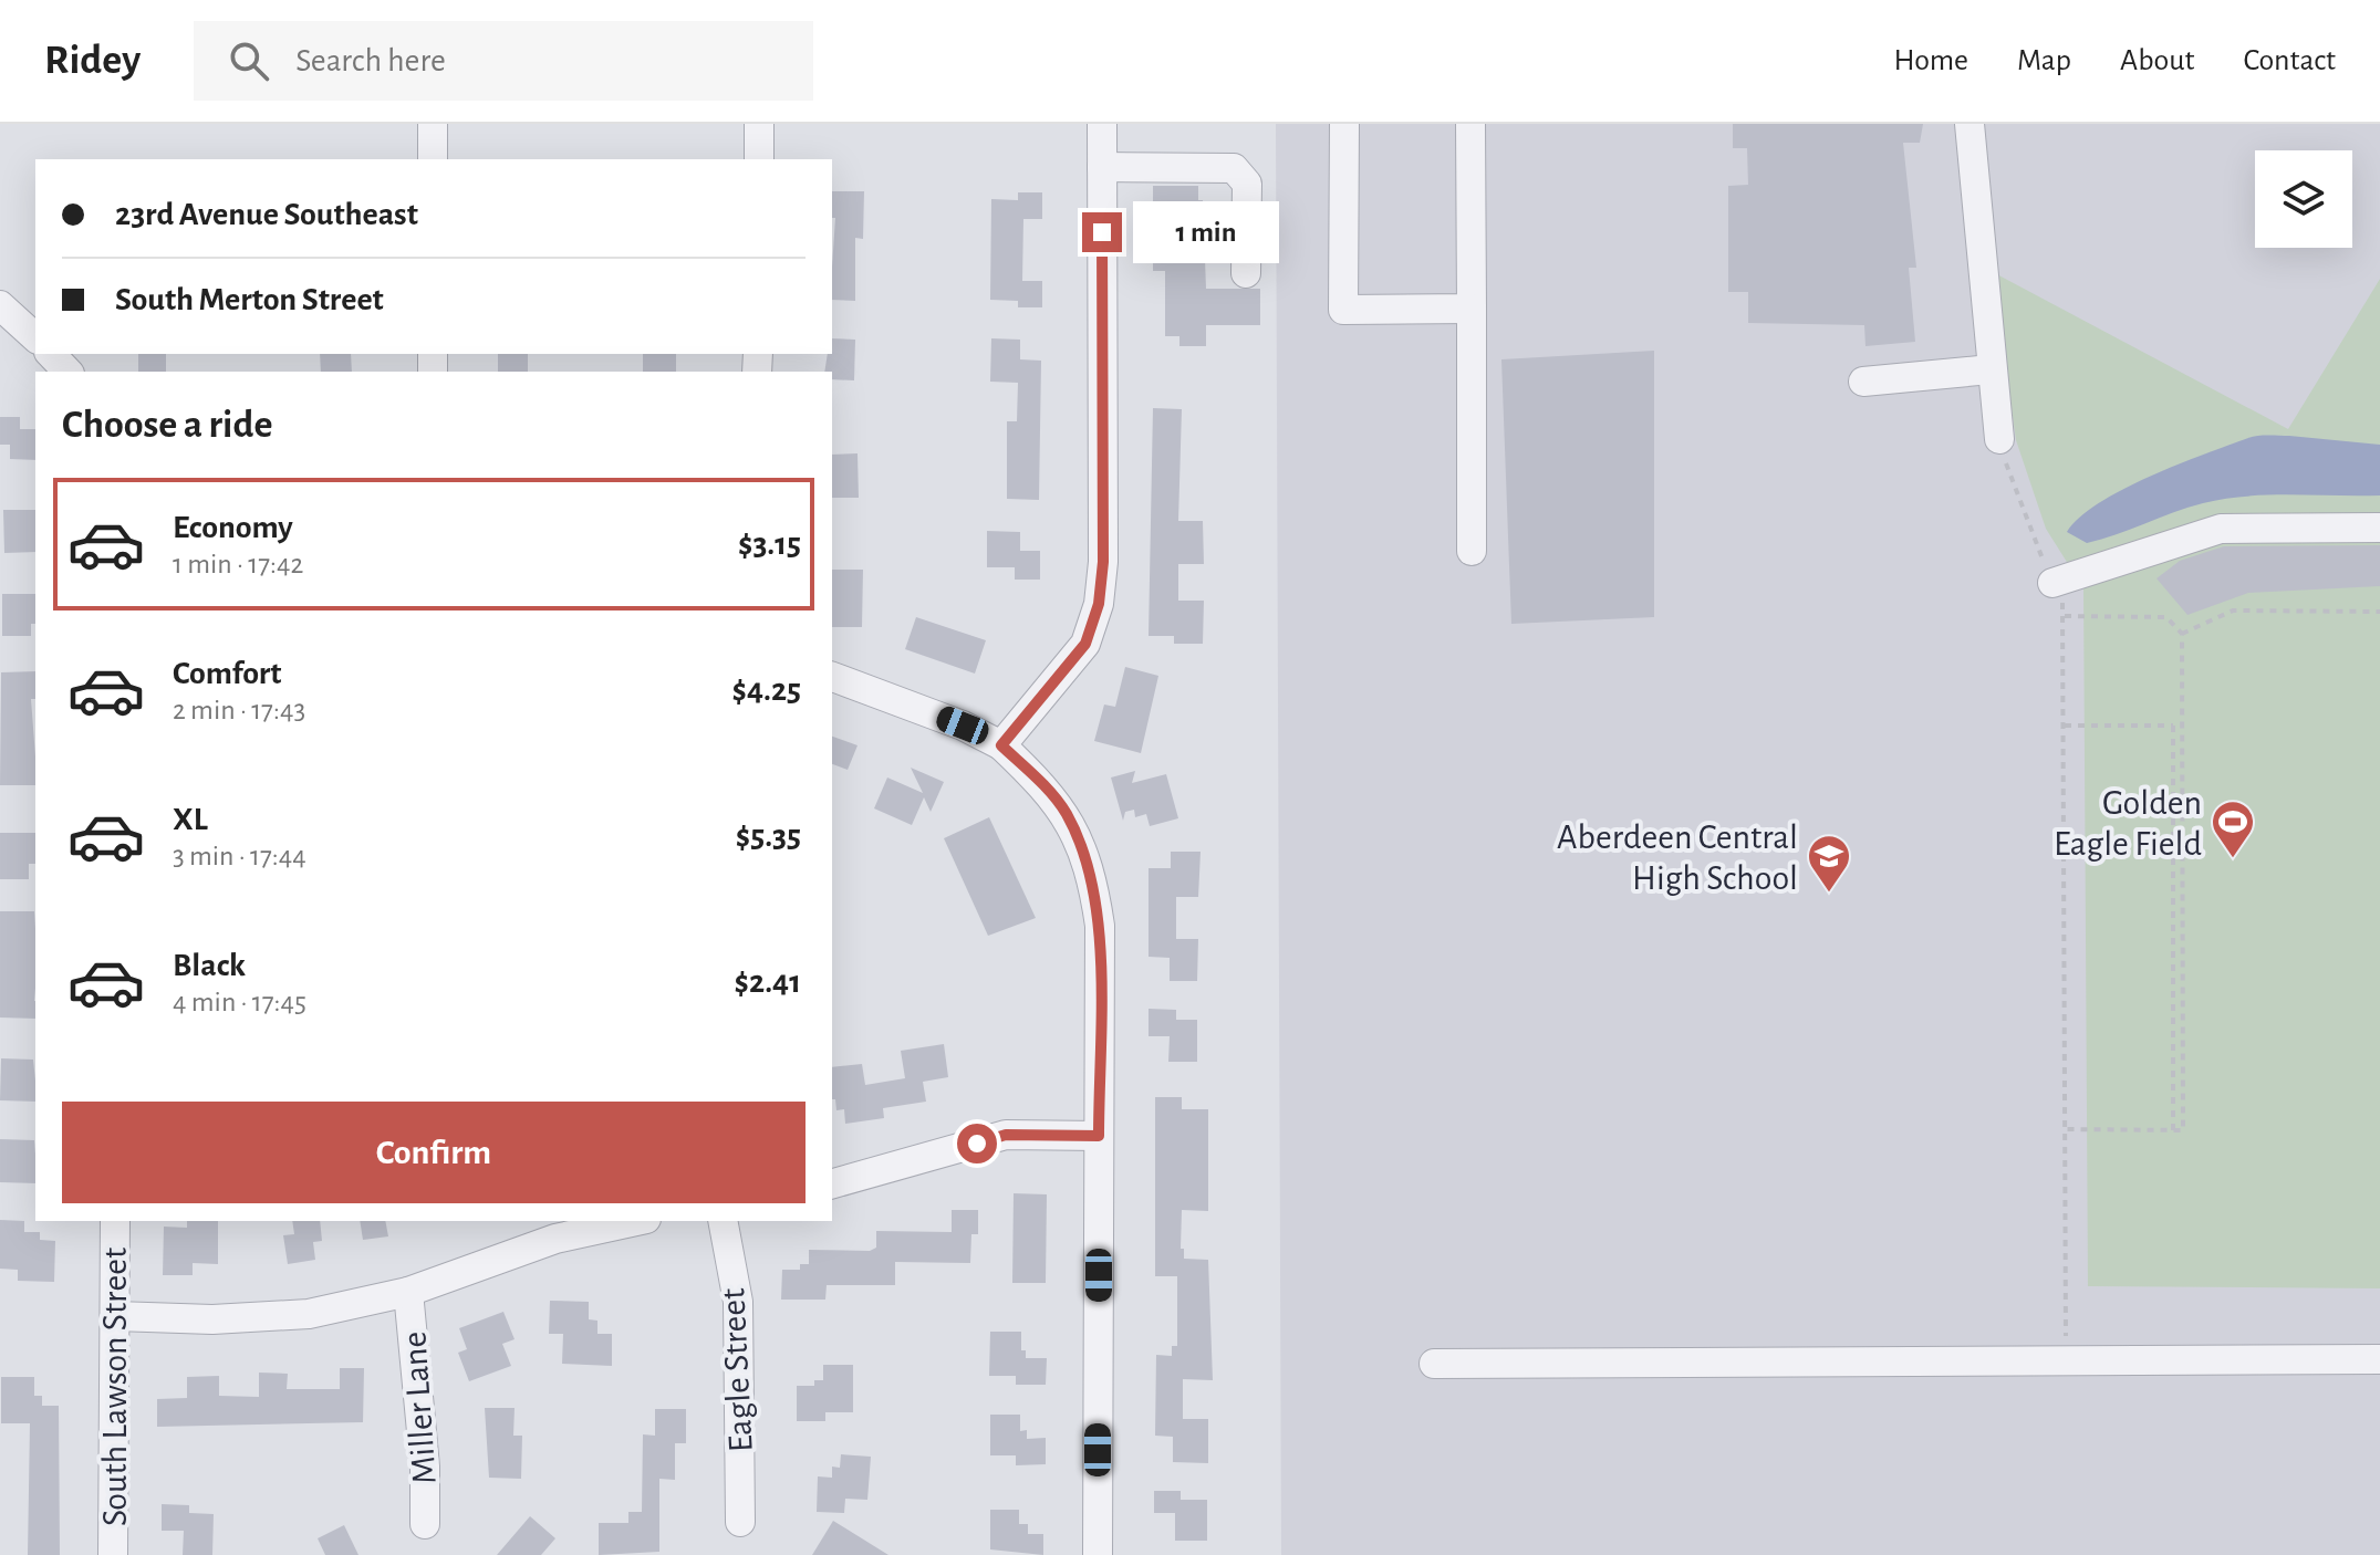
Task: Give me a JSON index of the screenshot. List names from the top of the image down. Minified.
{"streets":{"street":["Eagle Street","South Lawson Street","Miller Lane"]},"places":{"sports":["Golden Eagle Field"],"school or university":["Aberdeen Central High School"]},"page":{"header":"Ridey","search":"Search here","nav":["Home","Map","About","Contact"],"banner":["23rd Avenue Southeast","South Merton Street"],"bubble":"1 min","heading":"Choose a ride","list":[{"name":"Economy","note":"1 min · 17:42","value":"$3.15"},{"name":"Comfort","note":"2 min · 17:43","value":"$4.25"},{"name":"XL","note":"3 min · 17:44","value":"$5.35"},{"name":"Black","note":"4 min · 17:45","value":"$2.41"}],"buttons":"Confirm"}}
